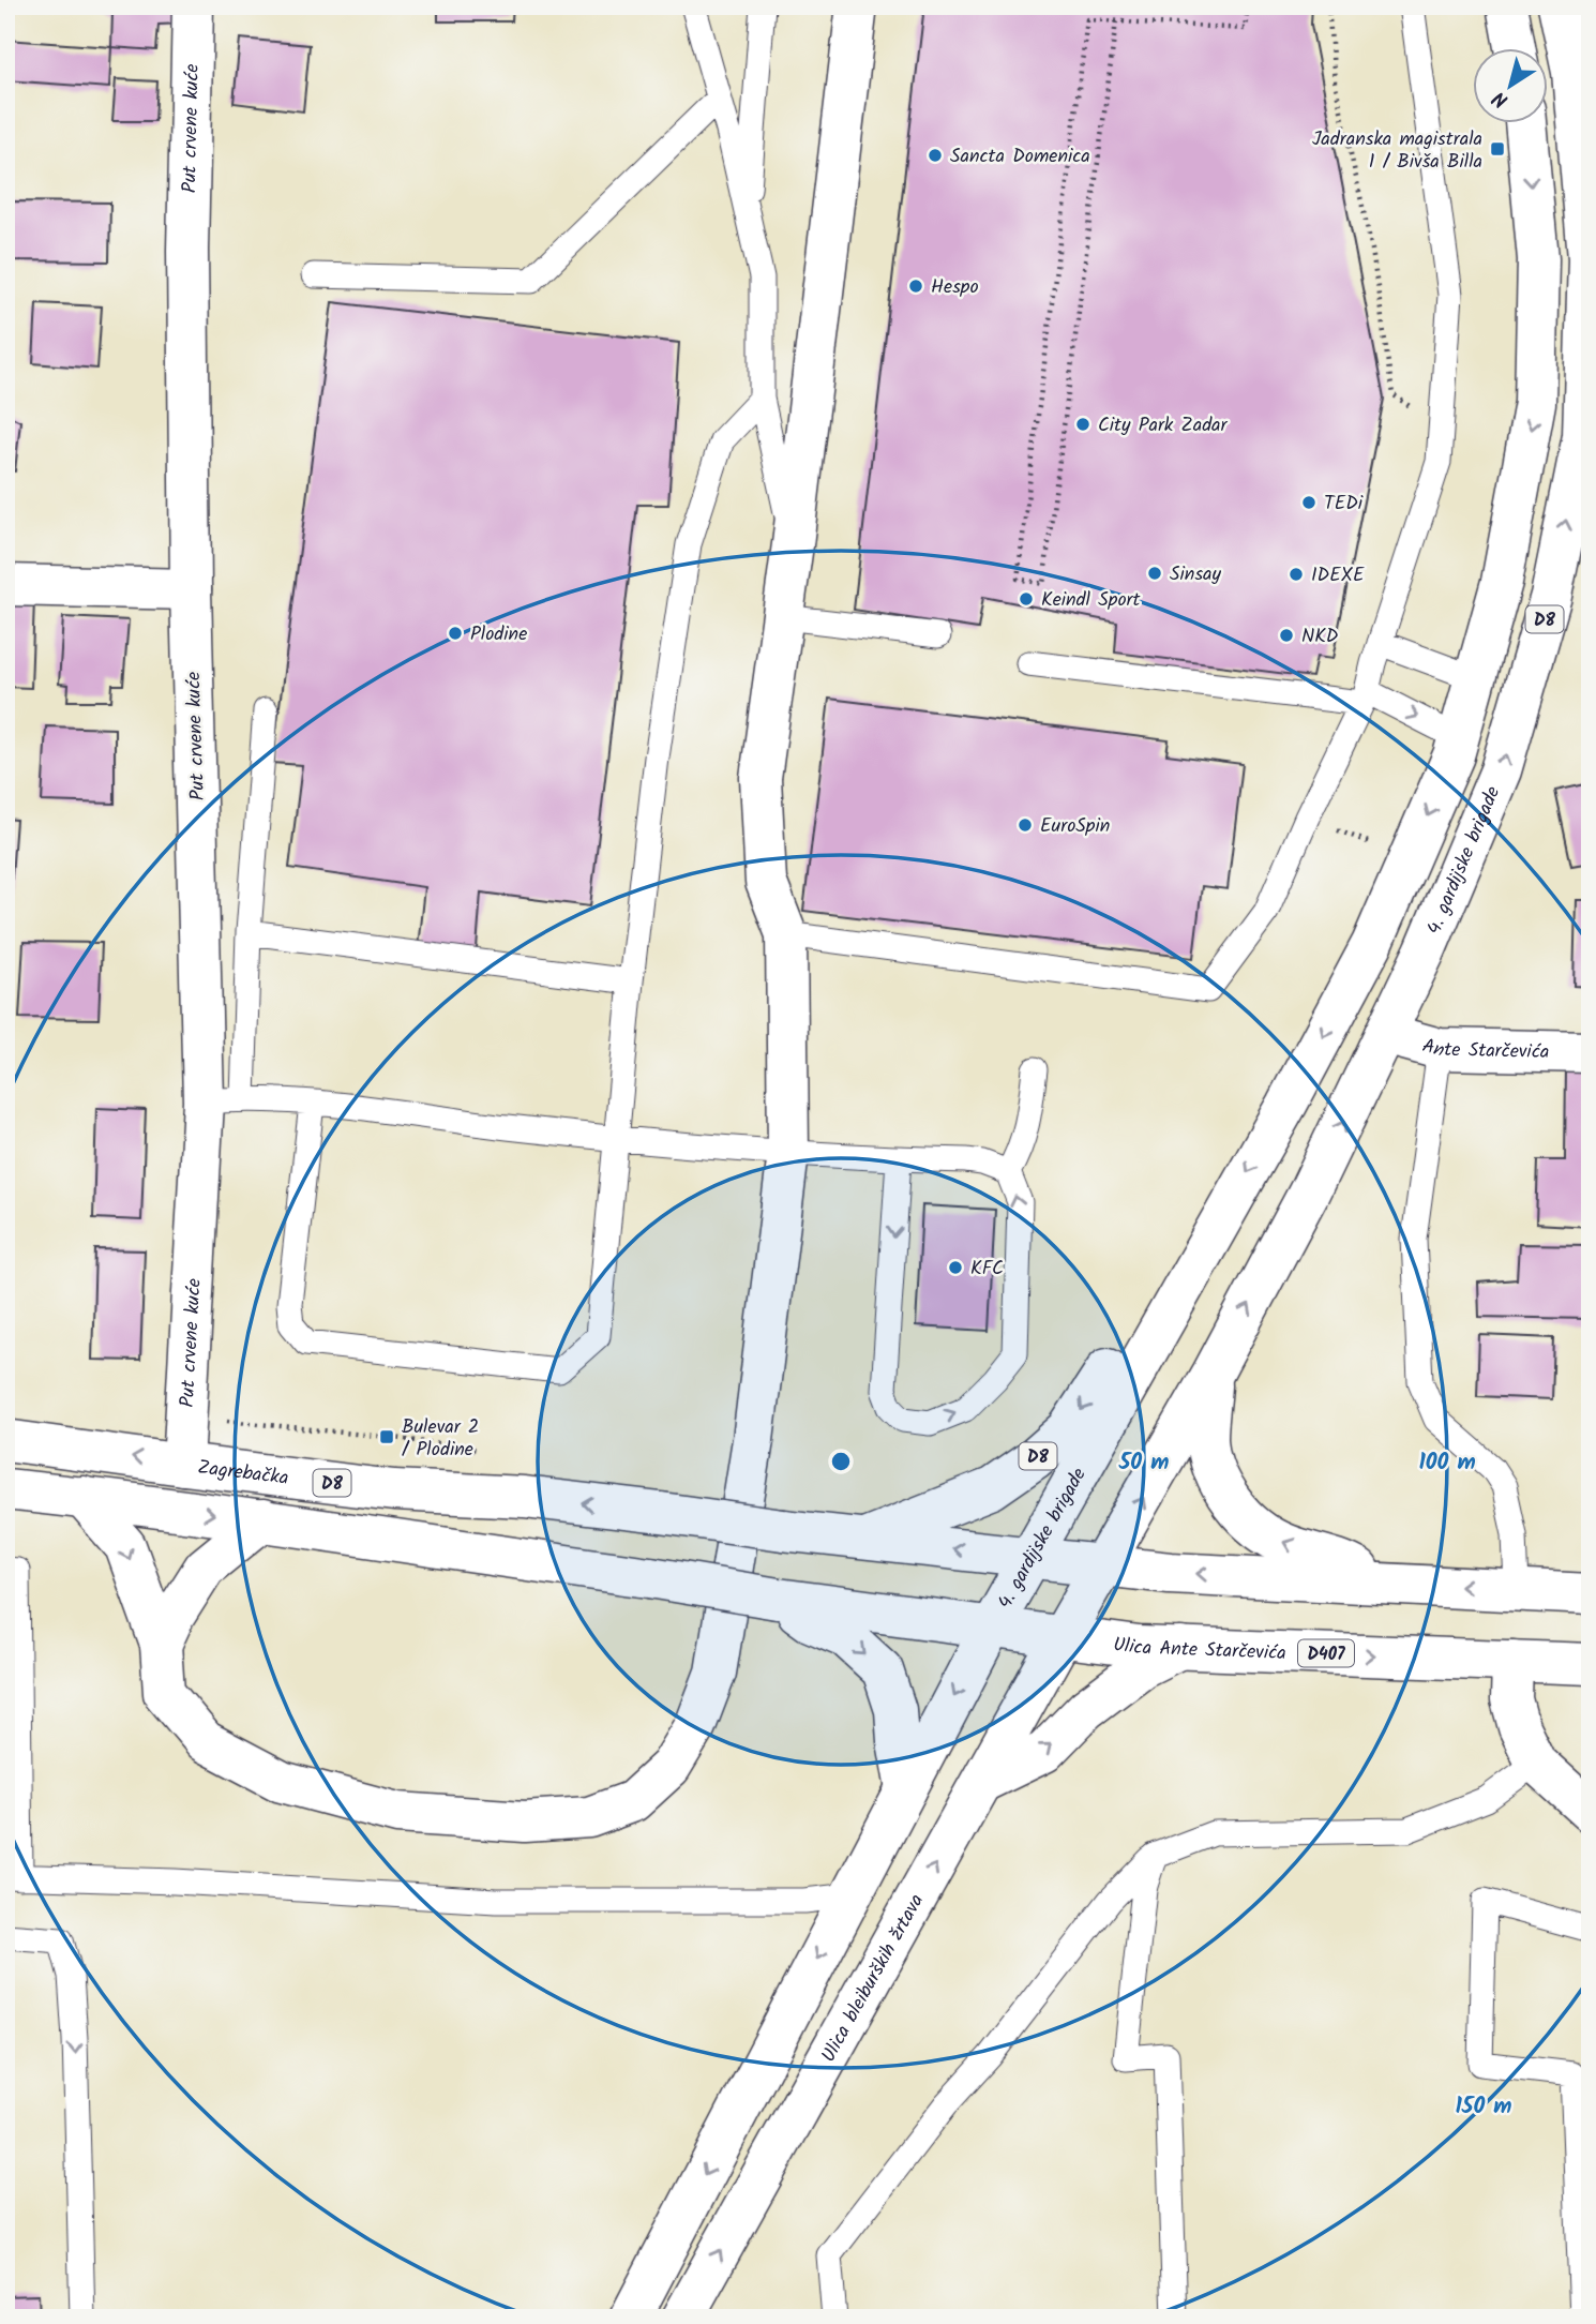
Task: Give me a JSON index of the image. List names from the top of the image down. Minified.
{"streets":{"main road":["Put crvene kuće","D8","4. gardijske brigade","Ante Starčevića","Zagrebačka","Ulica Ante Starčevića","D407","Ulica bleiburških žrtava"]},"crossings":[["Put crvene kuće","Zagrebačka"],["D8","4. gardijske brigade"],["D8","Zagrebačka"],["4. gardijske brigade","Ante Starčevića"],["4. gardijske brigade","Ulica Ante Starčevića"],["4. gardijske brigade","Ulica bleiburških žrtava"],["Ulica Ante Starčevića","Ulica bleiburških žrtava"]],"one_way":["Zagrebačka"],"places":{"transit":["Jadranska magistrala 1 / Bivša Billa","Bulevar 2 / Plodine"],"other":["Sancta Domenica","Hespo","City Park Zadar","TEDi","Sinsay","IDEXE","Keindl Sport","Plodine","NKD","EuroSpin","KFC"]},"north":"bottom left","rings":["50 m","100 m","150 m"]}
